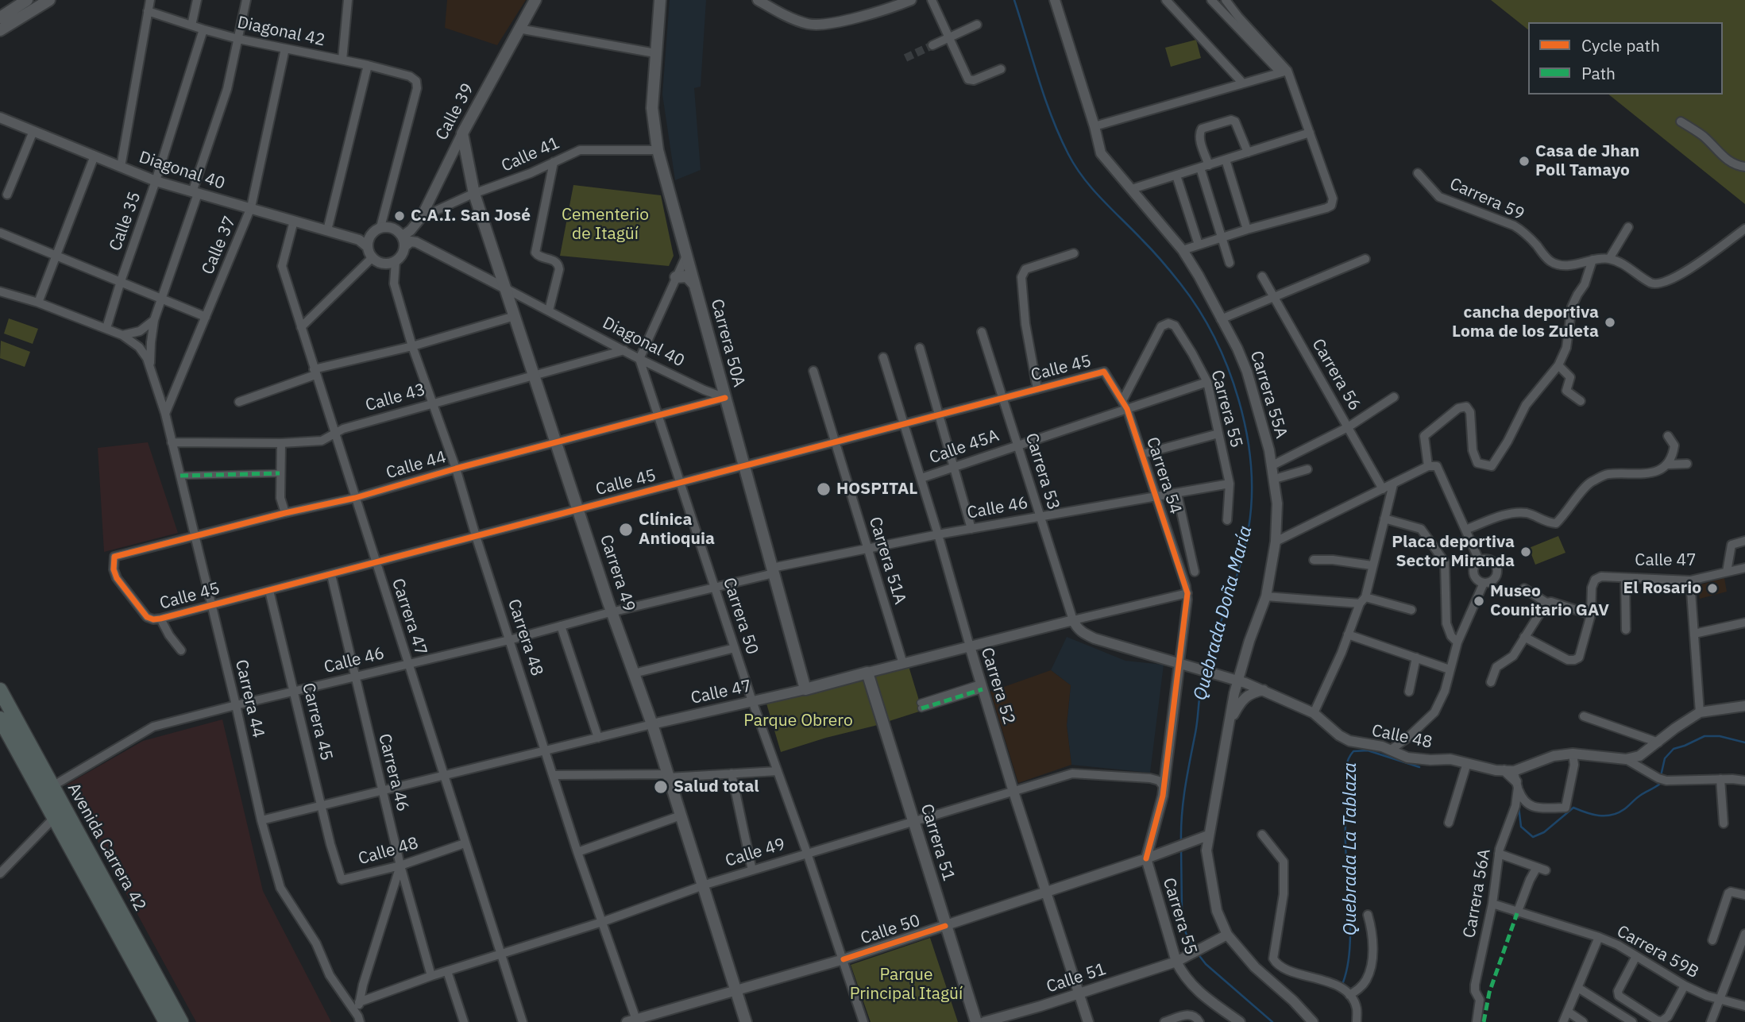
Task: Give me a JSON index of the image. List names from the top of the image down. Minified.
{"streets":{"highway":["Avenida Carrera 42"],"main road":["Calle 39","Carrera 50A","Calle 47","Carrera 49","Carrera 51"],"street":["Diagonal 42","Calle 41","Diagonal 40","Carrera 59","Calle 35","Calle 37","Calle 45","Carrera 56","Carrera 55A","Calle 43","Carrera 55","Calle 45A","Calle 44","Carrera 53","Carrera 54","Calle 46","Carrera 51A","Carrera 50","Carrera 47","Carrera 48","Carrera 52","Carrera 44","Carrera 45","Calle 48","Carrera 46","Calle 49","Carrera 56A","Calle 50","Carrera 59B","Calle 51"]},"crossings":[["Diagonal 42","Calle 39"],["Diagonal 42","Diagonal 40"],["Diagonal 42","Calle 35"],["Diagonal 42","Calle 37"],["Diagonal 42","Carrera 48"],["Calle 39","Calle 41"],["Calle 39","Diagonal 40"],["Calle 39","Carrera 49"],["Calle 39","Carrera 48"],["Calle 41","Carrera 50A"],["Calle 41","Carrera 49"],["Diagonal 40","Calle 35"],["Diagonal 40","Calle 37"],["Diagonal 40","Carrera 50A"],["Diagonal 40","Calle 43"],["Diagonal 40","Calle 44"],["Diagonal 40","Carrera 49"],["Diagonal 40","Carrera 50"],["Diagonal 40","Carrera 47"],["Diagonal 40","Carrera 48"],["Calle 37","Carrera 44"],["Carrera 50A","Calle 45"],["Carrera 50A","Calle 44"],["Carrera 50A","Calle 46"],["Carrera 50A","Calle 47"],["Calle 45","Calle 44"],["Calle 45","Carrera 53"],["Calle 45","Carrera 54"],["Calle 45","Carrera 51A"],["Calle 45","Carrera 49"],["Calle 45","Carrera 50"],["Calle 45","Carrera 47"],["Calle 45","Carrera 48"],["Calle 45","Carrera 52"],["Calle 45","Carrera 44"],["Calle 45","Carrera 45"],["Calle 45","Carrera 46"],["Carrera 55A","Calle 48"],["Carrera 55A","Calle 50"],["Carrera 55A","Calle 51"],["Calle 43","Carrera 49"],["Calle 43","Carrera 47"],["Calle 43","Carrera 48"],["Calle 43","Carrera 44"],["Carrera 55","Calle 45A"],["Carrera 55","Carrera 54"],["Carrera 55","Calle 46"],["Carrera 55","Calle 50"],["Carrera 55","Calle 51"],["Calle 45A","Carrera 53"],["Calle 45A","Carrera 54"],["Calle 45A","Carrera 52"],["Calle 44","Carrera 49"],["Calle 44","Carrera 50"],["Calle 44","Carrera 47"],["Calle 44","Carrera 48"],["Calle 44","Carrera 44"],["Carrera 53","Calle 46"],["Carrera 53","Calle 47"],["Carrera 53","Calle 48"],["Carrera 54","Calle 46"],["Carrera 54","Calle 47"],["Calle 46","Carrera 51A"],["Calle 46","Carrera 49"],["Calle 46","Carrera 50"],["Calle 46","Carrera 47"],["Calle 46","Carrera 48"],["Calle 46","Carrera 52"],["Calle 46","Carrera 44"],["Calle 46","Carrera 45"],["Calle 46","Carrera 46"],["Calle 46","Avenida Carrera 42"],["Carrera 51A","Calle 47"],["Calle 47","Carrera 49"],["Calle 47","Carrera 50"],["Calle 47","Carrera 47"],["Calle 47","Carrera 48"],["Calle 47","Carrera 52"],["Calle 47","Carrera 44"],["Calle 47","Carrera 45"],["Calle 47","Calle 48"],["Calle 47","Carrera 46"],["Calle 47","Carrera 51"],["Carrera 49","Calle 49"],["Carrera 49","Calle 50"],["Carrera 50","Calle 49"],["Carrera 50","Calle 50"],["Carrera 47","Calle 48"],["Carrera 47","Calle 49"],["Carrera 48","Calle 49"],["Carrera 48","Calle 50"],["Carrera 52","Calle 49"],["Carrera 52","Calle 50"],["Carrera 52","Calle 51"],["Carrera 45","Calle 48"],["Calle 48","Carrera 46"],["Calle 48","Carrera 56A"],["Carrera 46","Calle 49"],["Carrera 51","Calle 49"],["Carrera 51","Calle 50"],["Carrera 56A","Carrera 59B"]],"water":["Quebrada Doña María","Quebrada La Tablaza"],"parks":["Cementerio de Itagüí","Parque Obrero","Parque Principal Itagüí"],"places":["Casa de Jhan Poll Tamayo","C.A.I. San José","cancha deportiva Loma de los Zuleta","HOSPITAL","Clínica Antioquia","Placa deportiva Sector Miranda","El Rosario","Museo Counitario GAV","Salud total"],"legend":["Cycle path","Path"]}
